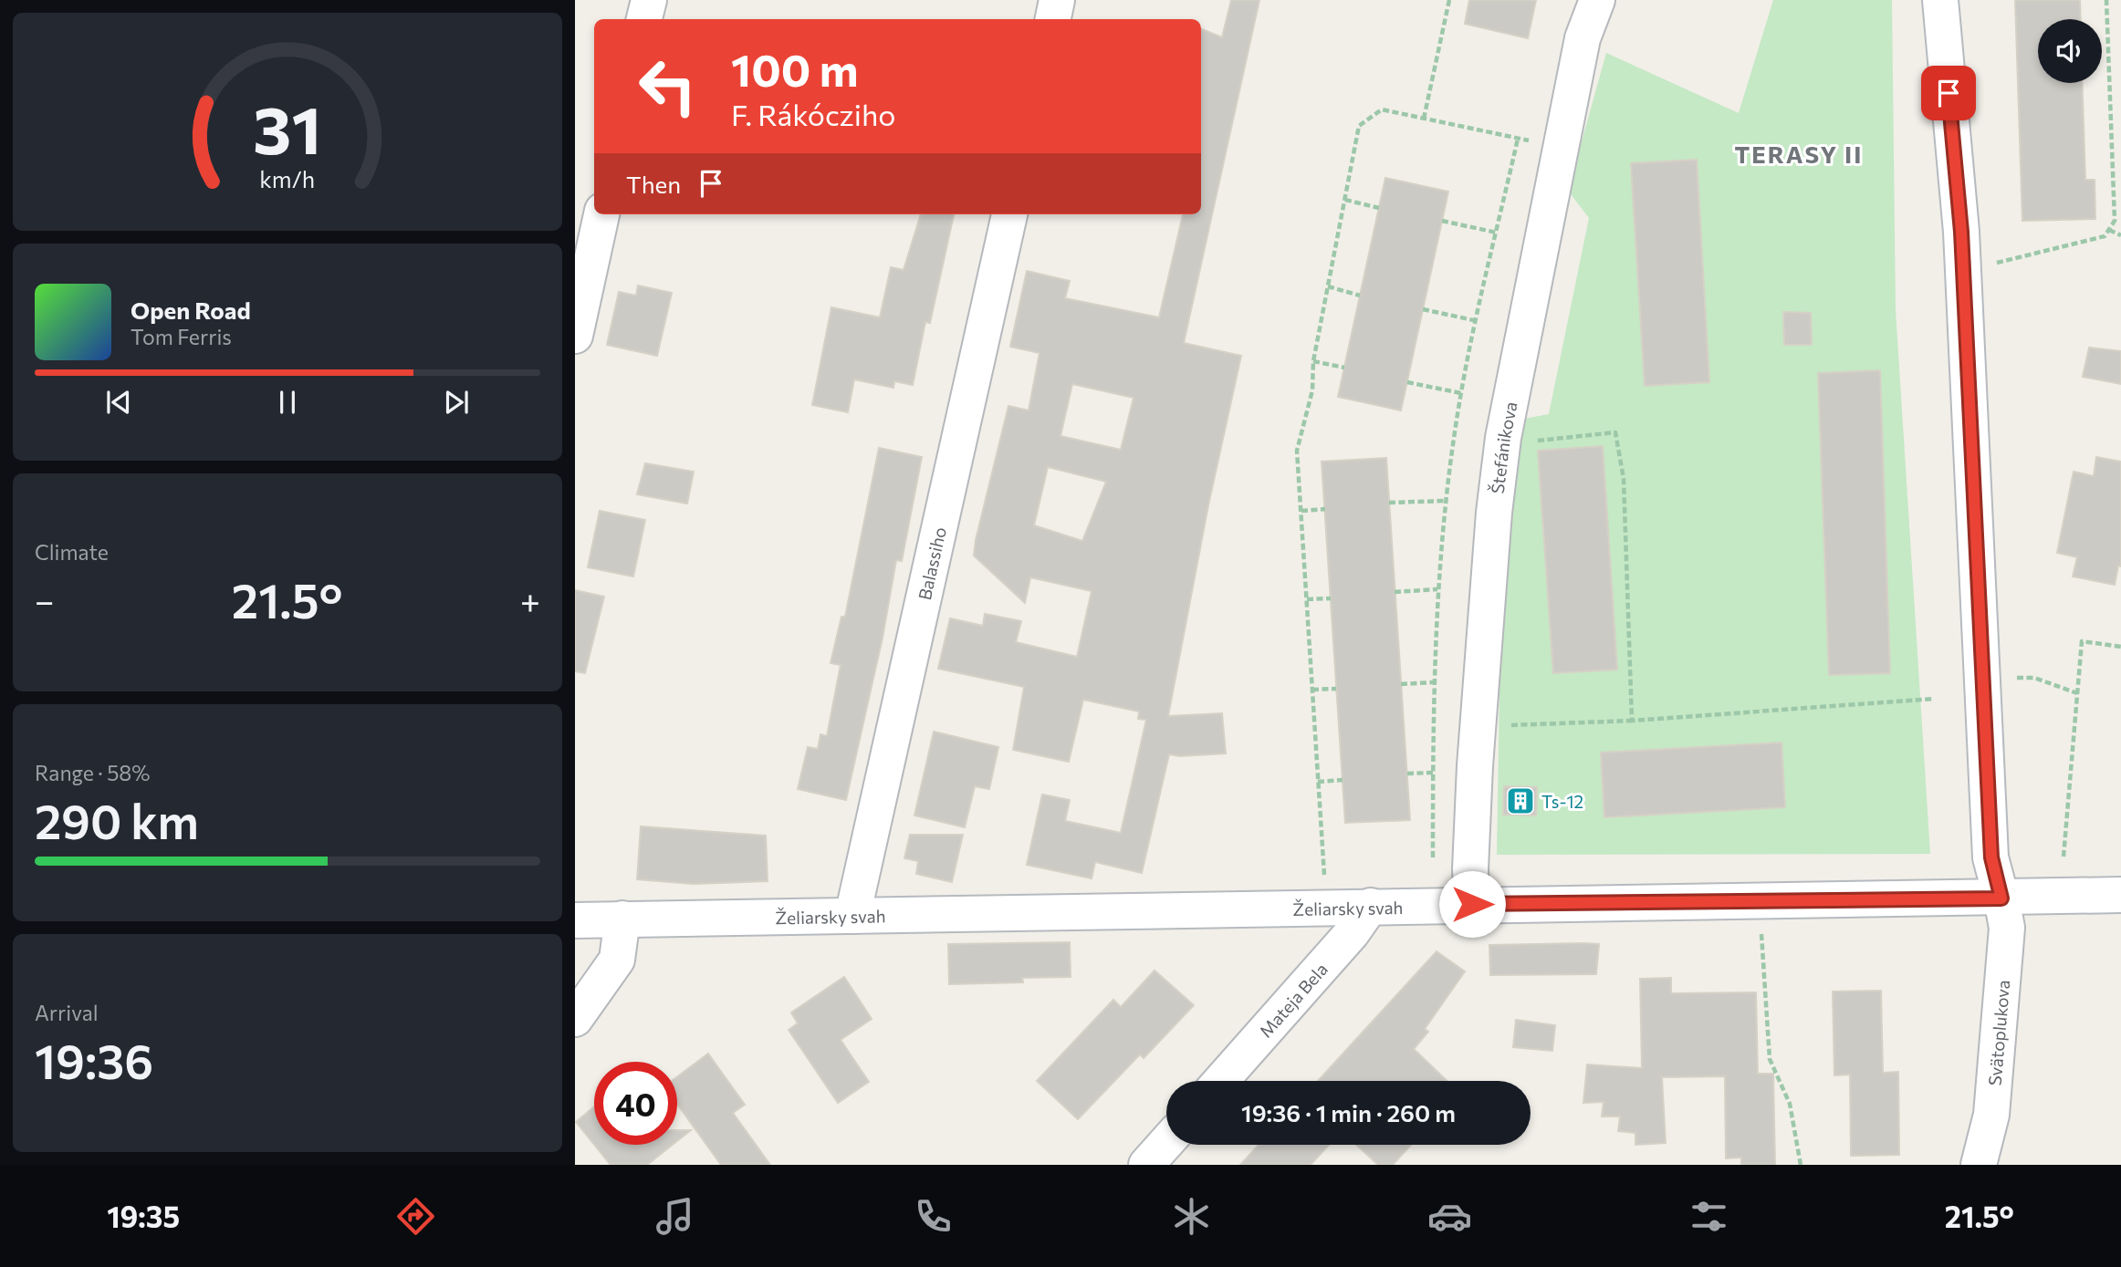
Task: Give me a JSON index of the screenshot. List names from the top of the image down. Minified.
{"streets":{"street":["Štefánikova","Balassiho","Želiarsky svah","Mateja Bela","Svätoplukova"]},"crossings":[["Štefánikova","Želiarsky svah"],["Balassiho","Želiarsky svah"],["Želiarsky svah","Mateja Bela"],["Želiarsky svah","Svätoplukova"]],"districts":["TERASY II"],"places":{"building":["Ts-12"]},"page":{"turn":["100 m","F. Rákócziho"],"then":"Then","song":["Open Road","Tom Ferris"],"tile":["Climate",["Range · 58%","290 km"],["Arrival","19:36"]],"heat":["−","21.5°","+"],"limit":"40","trip":"19:36 · 1 min · 260 m","tabs":["19:35","21.5°"],"gauge":["31","km/h"]}}
